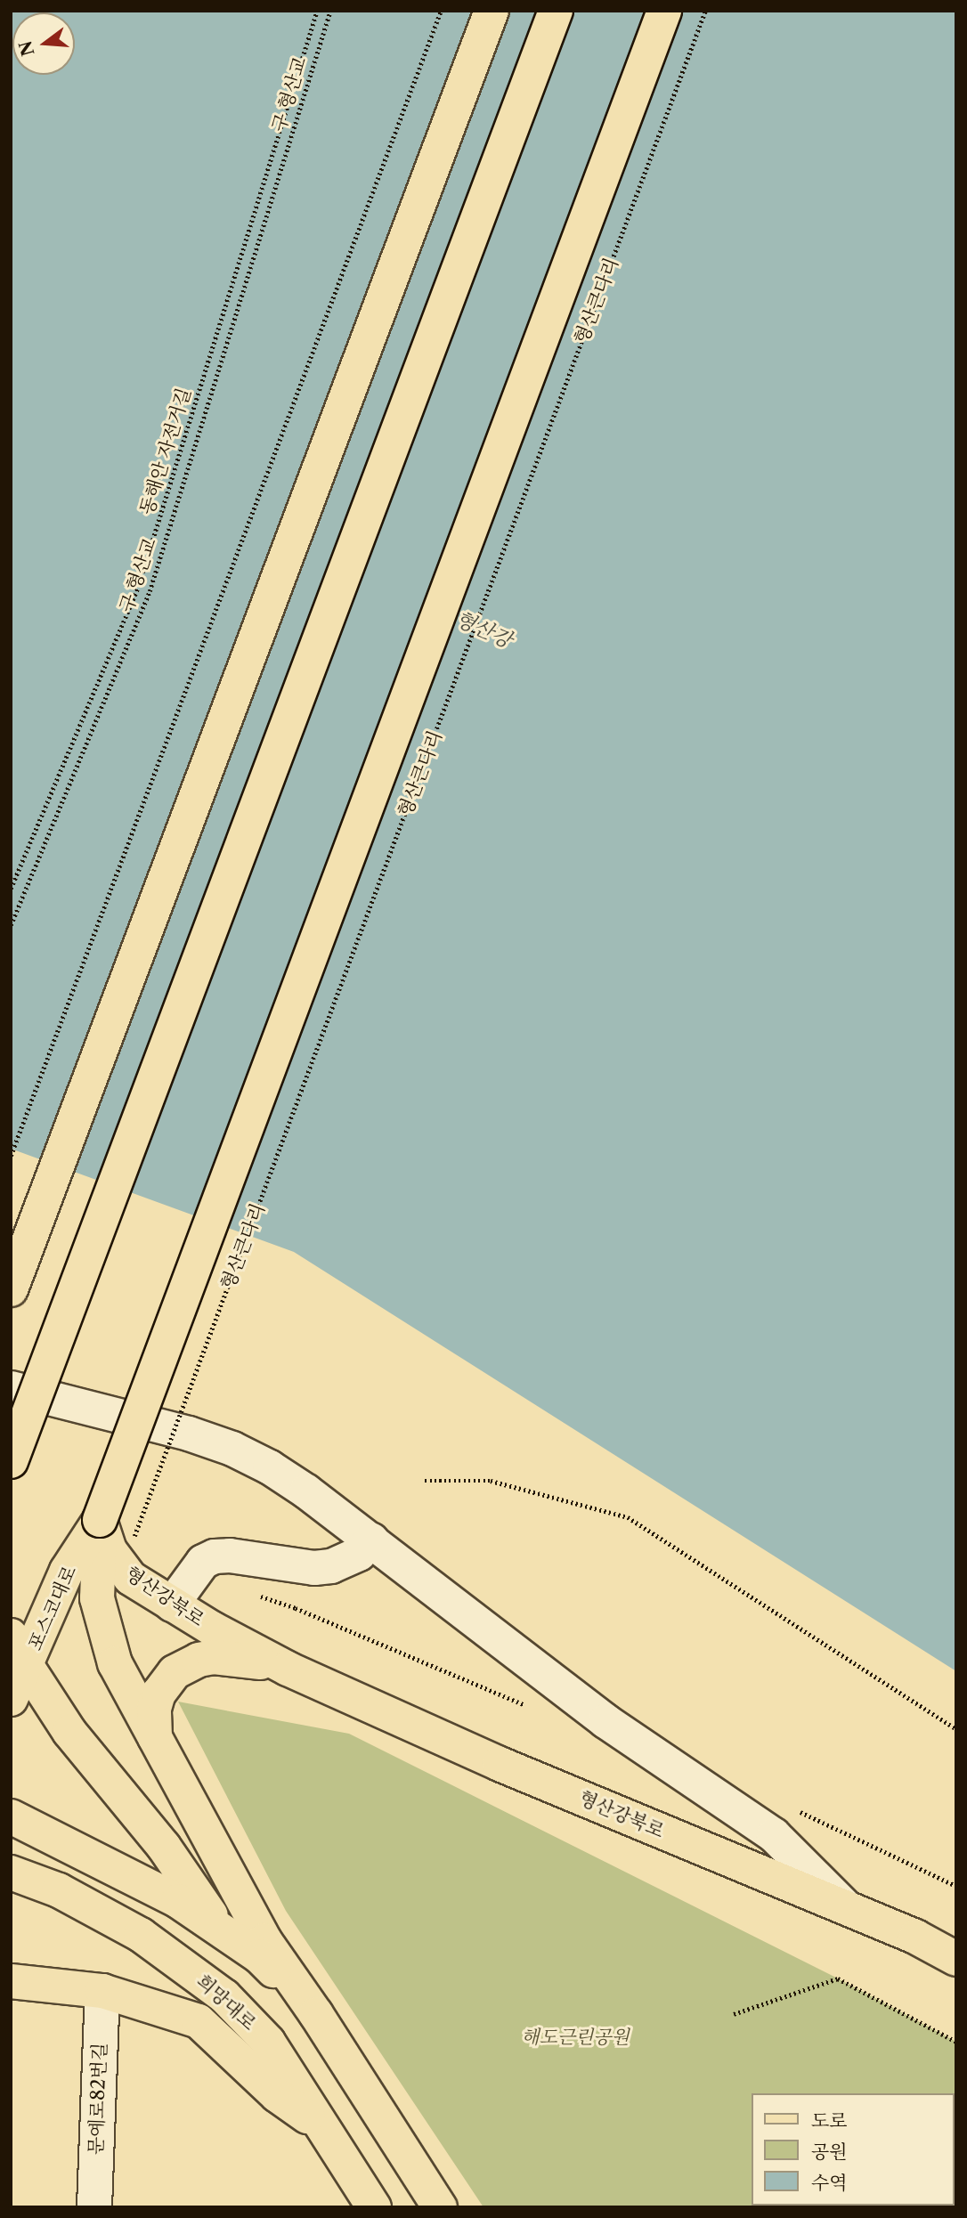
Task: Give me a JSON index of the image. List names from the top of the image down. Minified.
{"streets":{"main road":["형산큰다리","형산강북로","포스코대로","희망대로"],"street":["문예로82번길"],"path":["구 형산교","동해안 자전거길"]},"crossings":[["형산큰다리","형산강북로"],["형산큰다리","포스코대로"],["형산강북로","포스코대로"]],"water":["형산강"],"parks":["해도근린공원"],"legend":["도로","공원","수역"],"north":"left"}
